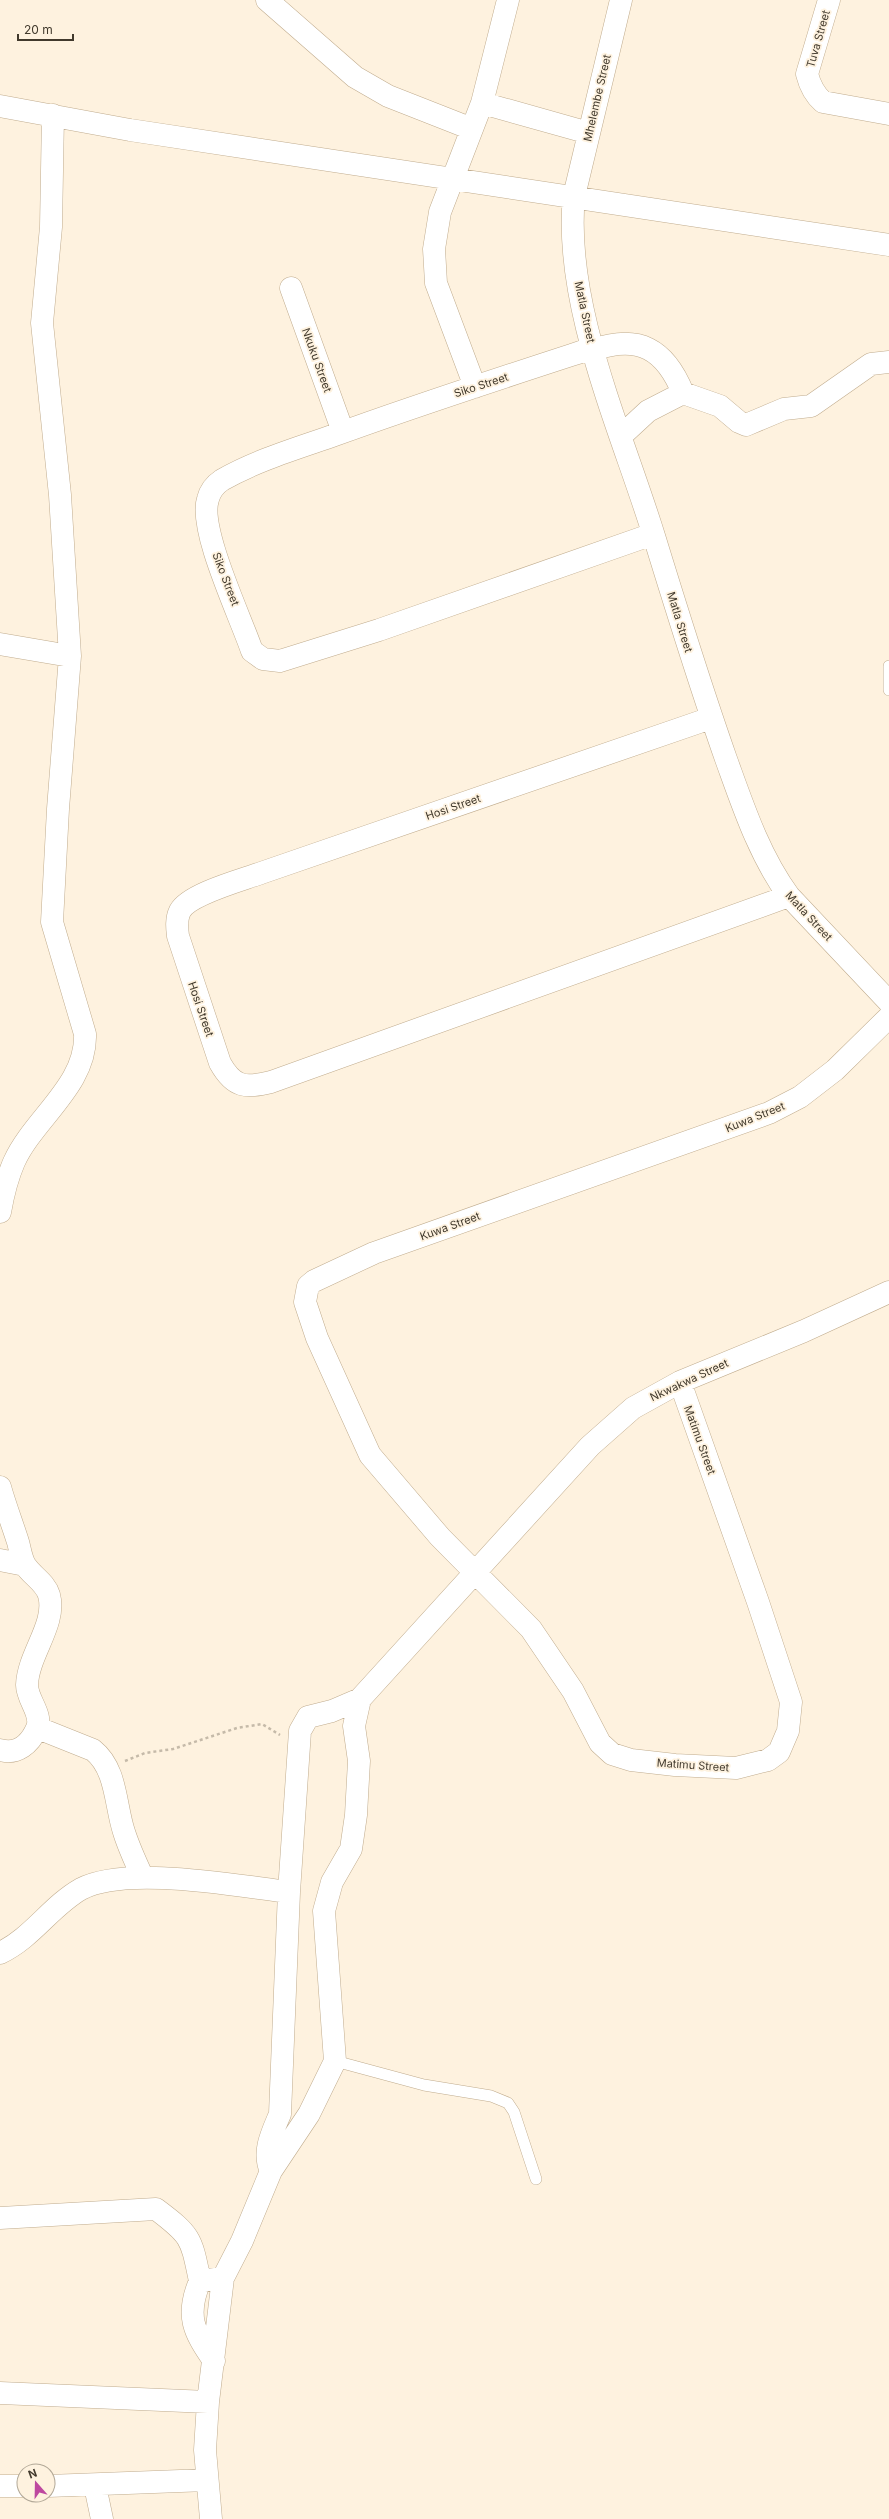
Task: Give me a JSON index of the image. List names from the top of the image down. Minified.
{"streets":{"street":["Tuva Street","Mhelembe Street","Matla Street","Nkuku Street","Siko Street","Hosi Street","Kuwa Street","Nkwakwa Street","Matimu Street"]},"crossings":[["Mhelembe Street","Matla Street"],["Matla Street","Siko Street"],["Matla Street","Hosi Street"],["Nkuku Street","Siko Street"],["Kuwa Street","Nkwakwa Street"],["Kuwa Street","Matimu Street"],["Nkwakwa Street","Matimu Street"]],"scale_bar":"20 m","north":"top"}
